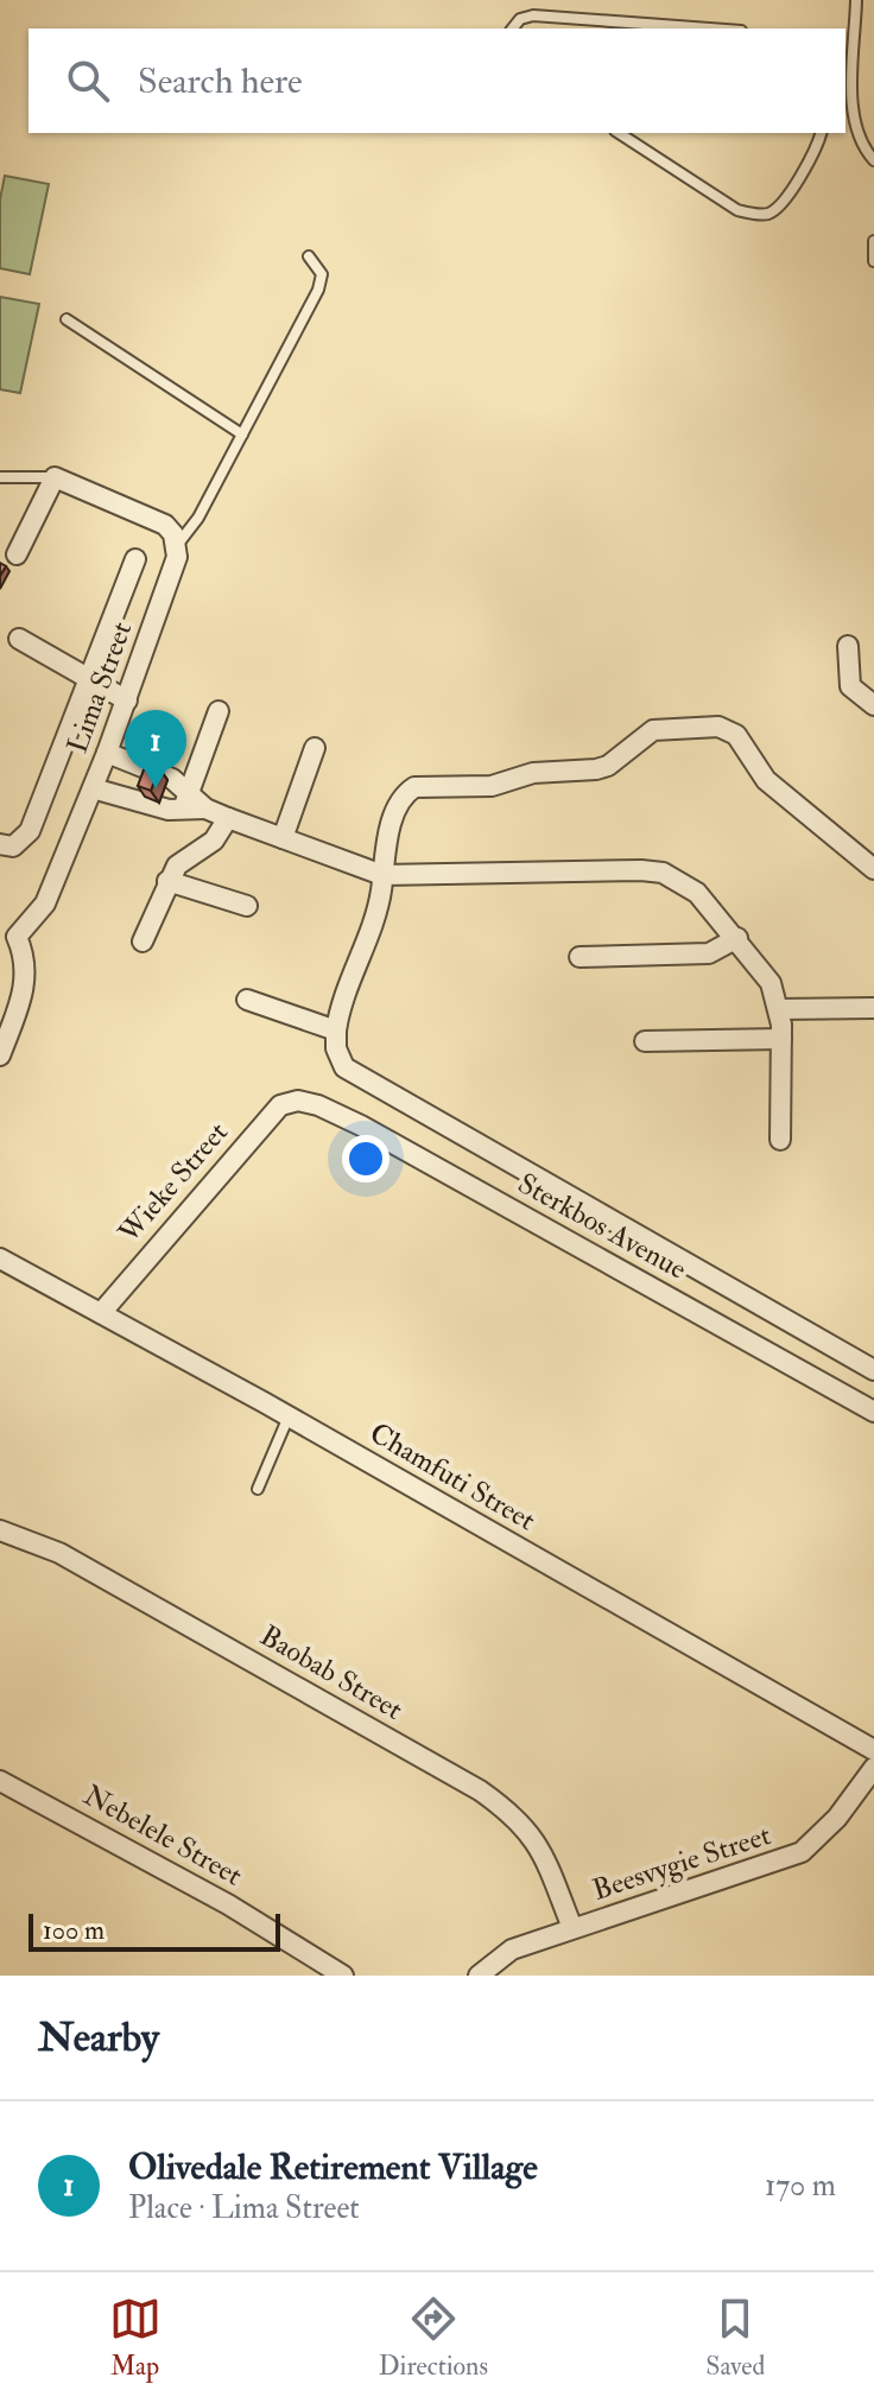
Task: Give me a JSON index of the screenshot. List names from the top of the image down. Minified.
{"streets":{"street":["Lima Street","Wieke Street","Sterkbos Avenue","Chamfuti Street","Baobab Street","Nebelele Street","Beesvygie Street"]},"crossings":[["Wieke Street","Sterkbos Avenue"],["Wieke Street","Chamfuti Street"],["Baobab Street","Beesvygie Street"]],"scale_bar":"100 m","page":{"search":"Search here","pins":"1","scale":"100 m","heading":"Nearby","list":[{"mark":"1","name":"Olivedale Retirement Village","note":"Place · Lima Street","value":"170 m"}],"nav":["Map","Directions","Saved"]}}
